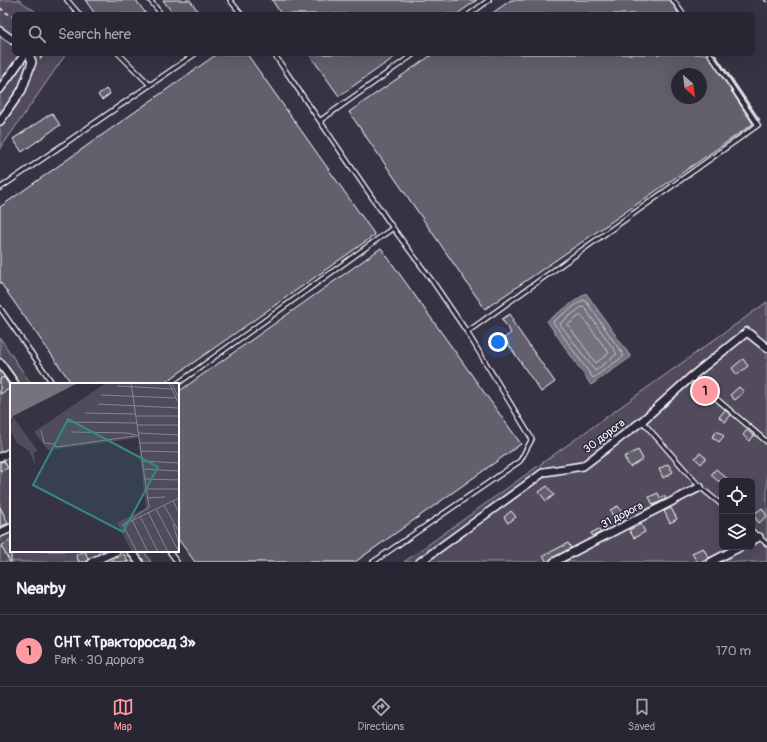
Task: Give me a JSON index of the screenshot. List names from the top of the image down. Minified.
{"streets":{"street":["30 дорога","31 дорога"]},"north":"bottom right","page":{"search":"Search here","pins":"1","heading":"Nearby","list":[{"mark":"1","name":"СНТ «Тракторосад 3»","note":"Park · 30 дорога","value":"170 m"}],"nav":["Map","Directions","Saved"]}}
